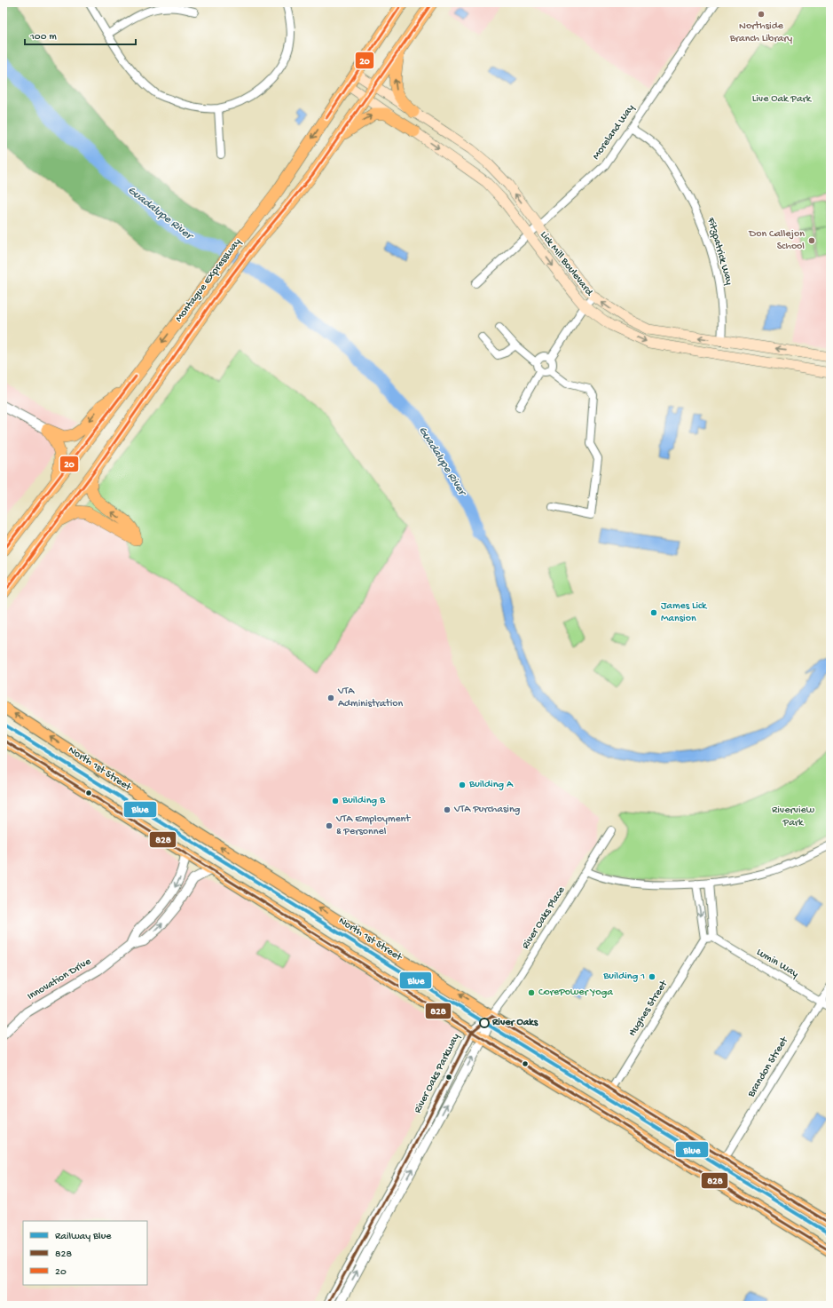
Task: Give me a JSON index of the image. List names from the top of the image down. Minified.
{"streets":{"highway":["Montague Expressway"],"main road":["Lick Mill Boulevard","North 1st Street"],"street":["Moreland Way","Fitzpatrick Way","River Oaks Place","Lumin Way","Innovation Drive","Hughes Street","Brandon Street","River Oaks Parkway"]},"crossings":[["Moreland Way","Fitzpatrick Way"],["Moreland Way","Lick Mill Boulevard"],["Fitzpatrick Way","Lick Mill Boulevard"],["Lick Mill Boulevard","Montague Expressway"],["North 1st Street","River Oaks Place"],["North 1st Street","Hughes Street"],["North 1st Street","Brandon Street"],["North 1st Street","River Oaks Parkway"],["River Oaks Place","River Oaks Parkway"],["Lumin Way","Brandon Street"]],"water":["Guadalupe River"],"parks":["Live Oak Park","Riverview Park"],"places":["Northside Branch Library","Don Callejon School","James Lick Mansion","VTA Administration","Building A","Building B","VTA Purchasing","VTA Employment & Personnel","Building 1","CorePower Yoga","River Oaks"],"lines":["transit line 20","rail line Blue","transit line 828"],"legend":["Railway Blue","828","20"],"scale_bar":"100 m"}
